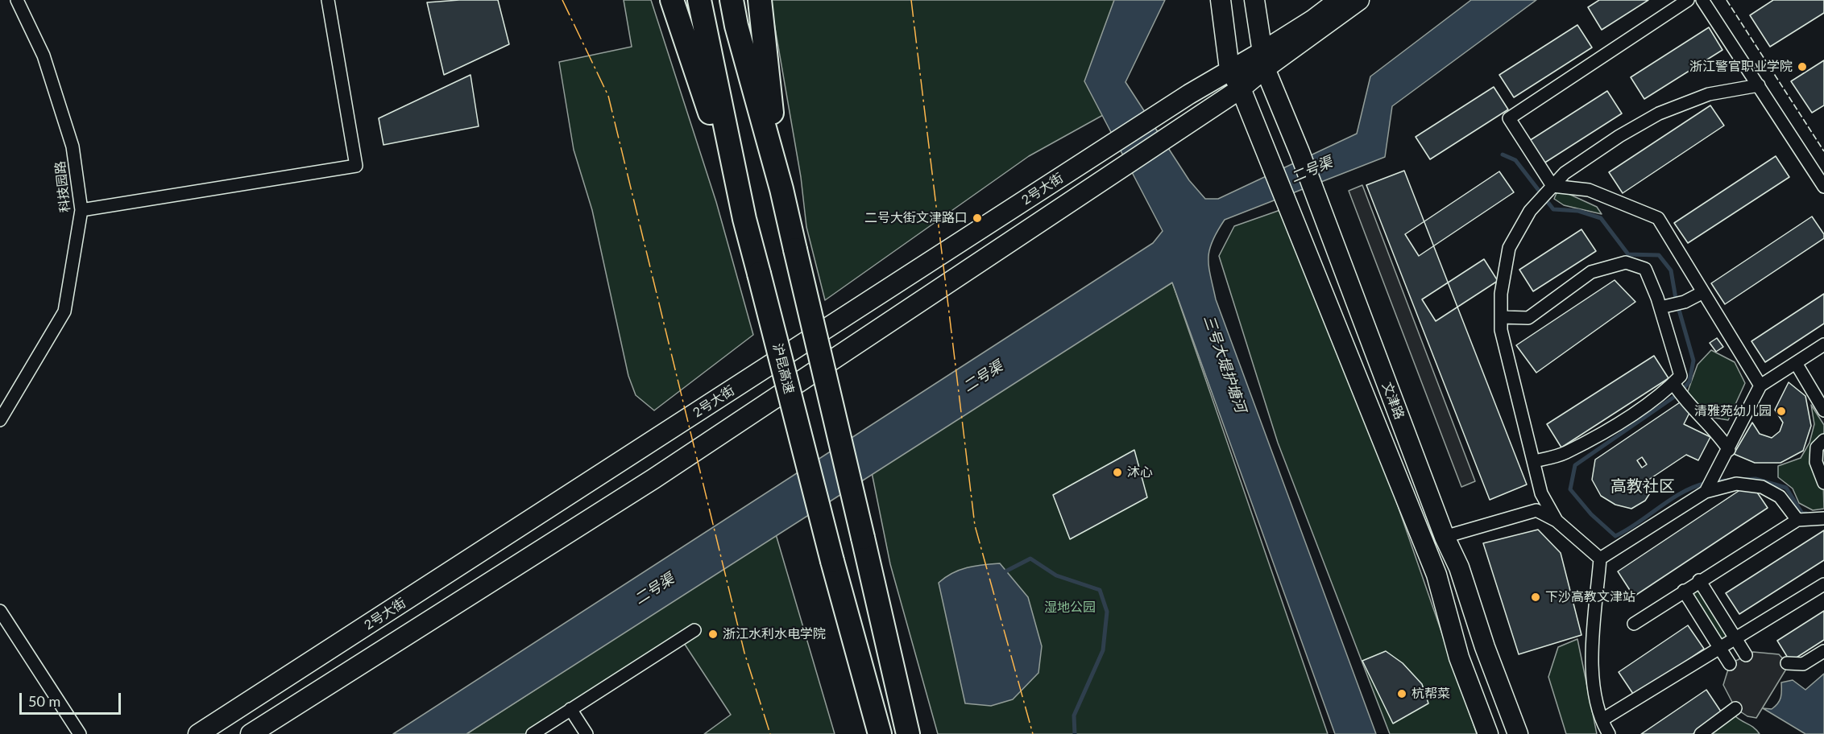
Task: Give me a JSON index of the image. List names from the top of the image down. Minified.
{"streets":{"highway":["沪昆高速"],"main road":["2号大街","文津路"],"street":["科技园路"]},"crossings":[["2号大街","文津路"]],"districts":["高教社区"],"water":["二号渠","三号大堤护塘河"],"parks":["湿地公园"],"places":["浙江警官职业学院","二号大街文津路口","清雅苑幼儿园","沐心","下沙高教文津站","浙江水利水电学院","杭帮菜"],"scale_bar":"50 m"}
